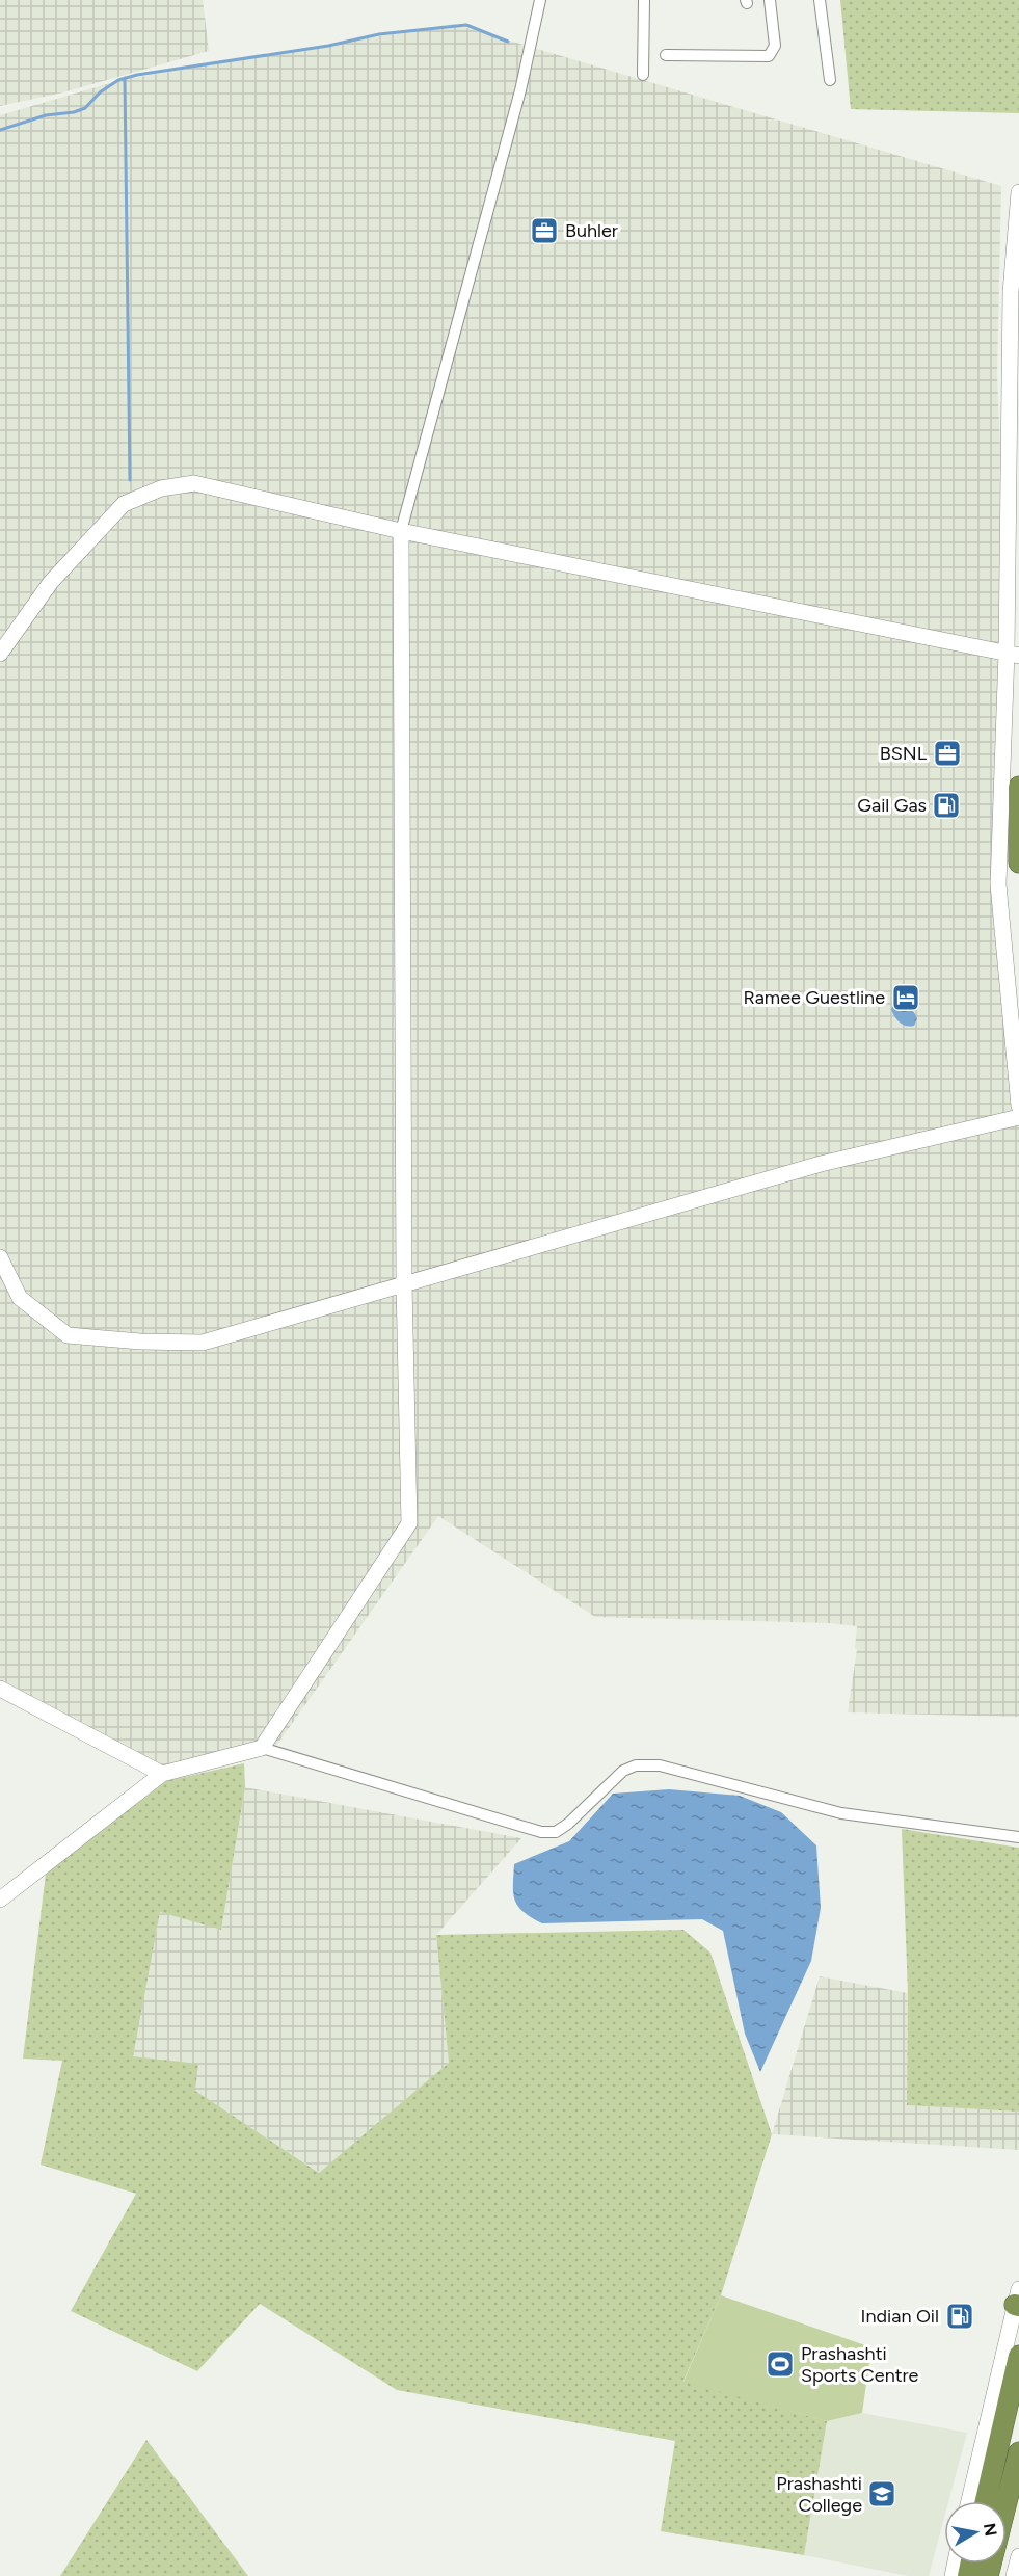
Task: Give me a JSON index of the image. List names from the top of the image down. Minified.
{"places":{"office":["Buhler","BSNL"],"fuel station":["Gail Gas","Indian Oil"],"hotel":["Ramee Guestline"],"sports":["Prashashti Sports Centre"],"school or university":["Prashashti College"]},"north":"right"}
